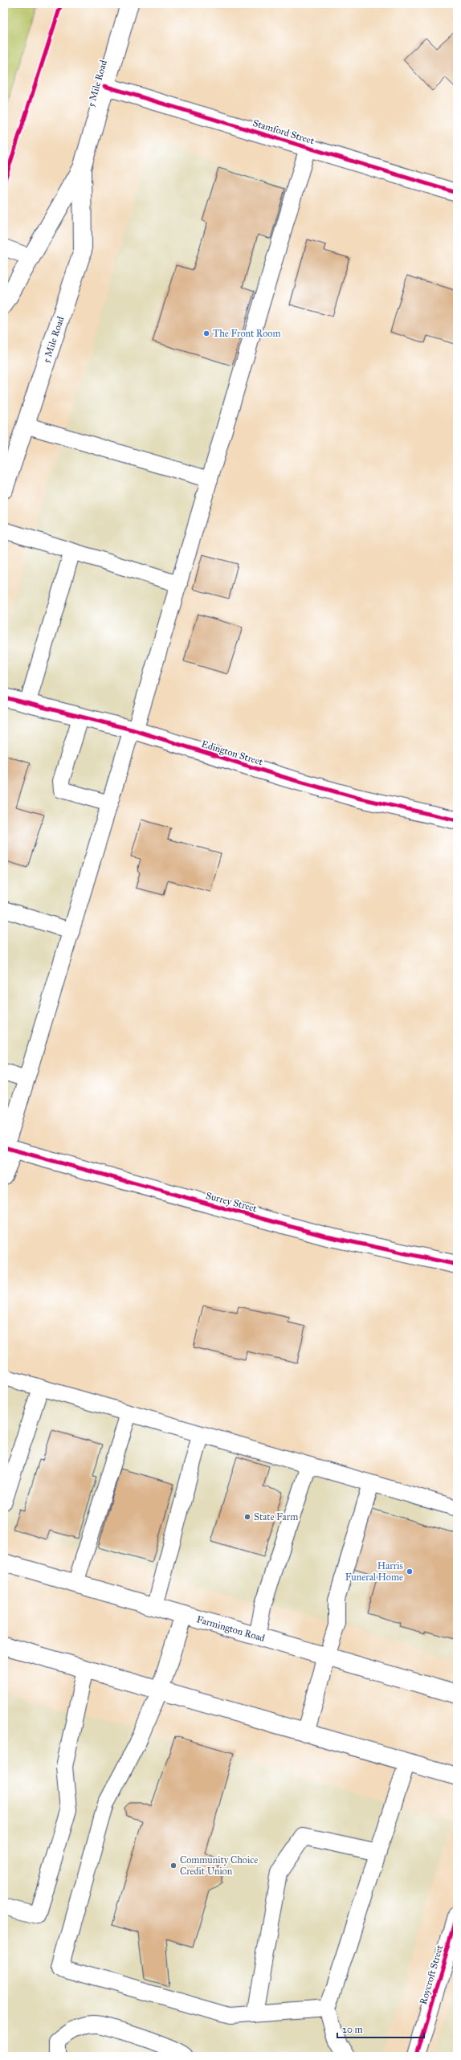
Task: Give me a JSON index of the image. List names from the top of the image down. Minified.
{"streets":{"main road":["5 Mile Road","Stamford Street","Edington Street","Surrey Street","Farmington Road","Roycroft Street"]},"crossings":[["5 Mile Road","Stamford Street"]],"places":["The Front Room","State Farm","Harris Funeral Home","Community Choice Credit Union"],"scale_bar":"20 m"}
